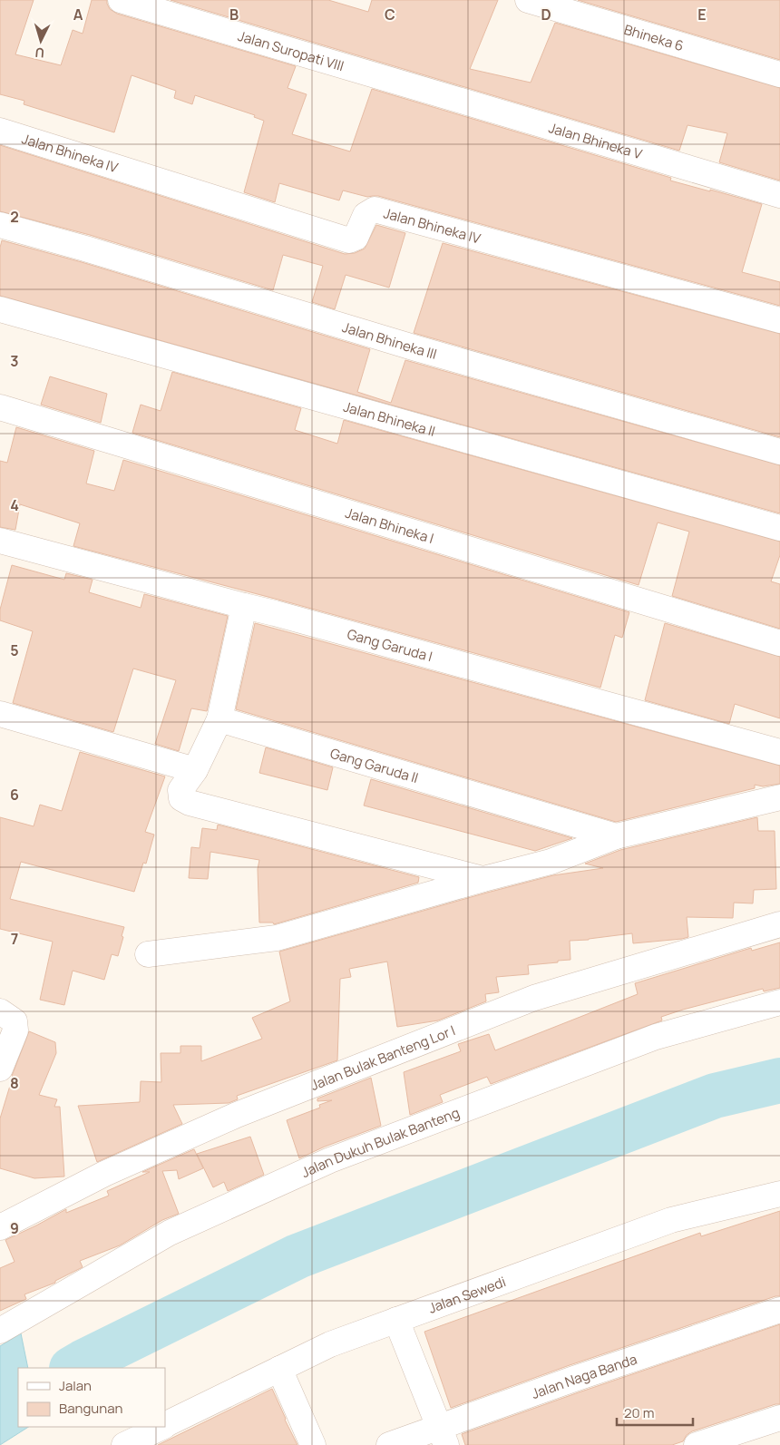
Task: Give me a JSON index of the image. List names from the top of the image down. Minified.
{"streets":{"street":["Bhineka 6","Jalan Suropati VIII","Jalan Bhineka V","Jalan Bhineka IV","Jalan Bhineka III","Jalan Bhineka II","Jalan Bhineka I","Gang Garuda I","Gang Garuda II","Jalan Bulak Banteng Lor I","Jalan Dukuh Bulak Banteng","Jalan Sewedi","Jalan Naga Banda"]},"crossings":[["Jalan Suropati VIII","Jalan Bhineka V"]],"legend":["Jalan","Bangunan"],"scale_bar":"20 m","north":"bottom","grid":{"columns":["A","B","C","D","E"],"rows":["2","3","4","5","6","7","8","9"]}}
